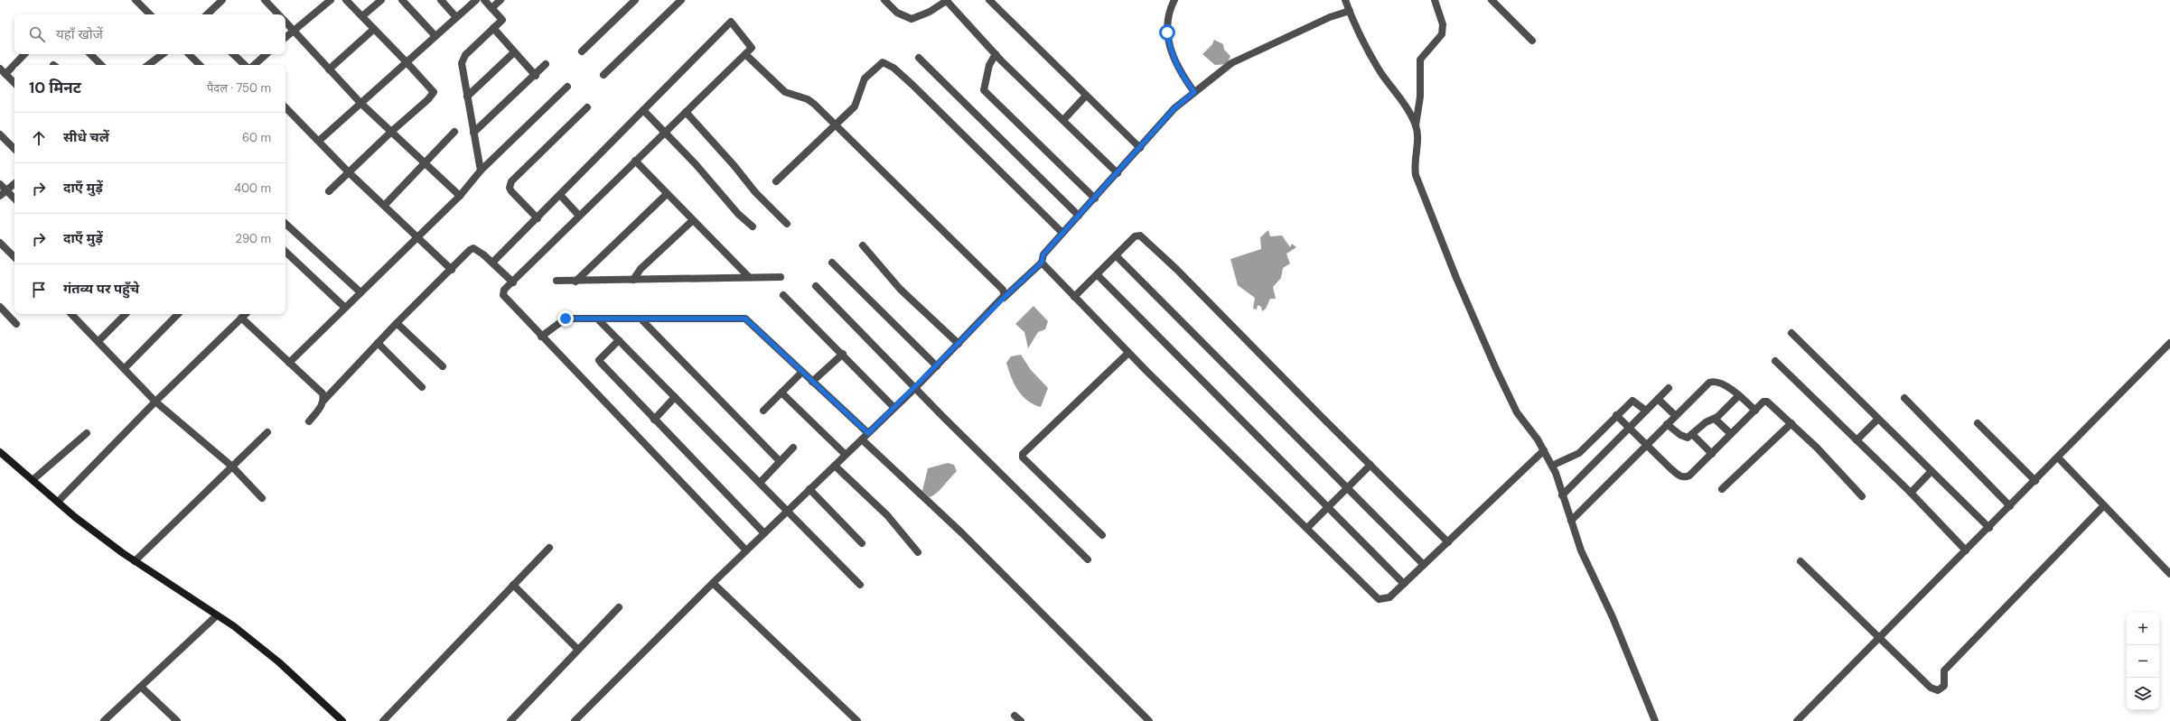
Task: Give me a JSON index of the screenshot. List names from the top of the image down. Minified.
{"page":{"search":"यहाँ खोजें","heading":["10 मिनट","पैदल · 750 m"],"list":[["सीधे चलें","60 m"],["दाएँ मुड़ें","400 m"],["दाएँ मुड़ें","290 m"],"गंतव्य पर पहुँचे"],"map_buttons":["+","−"]}}
